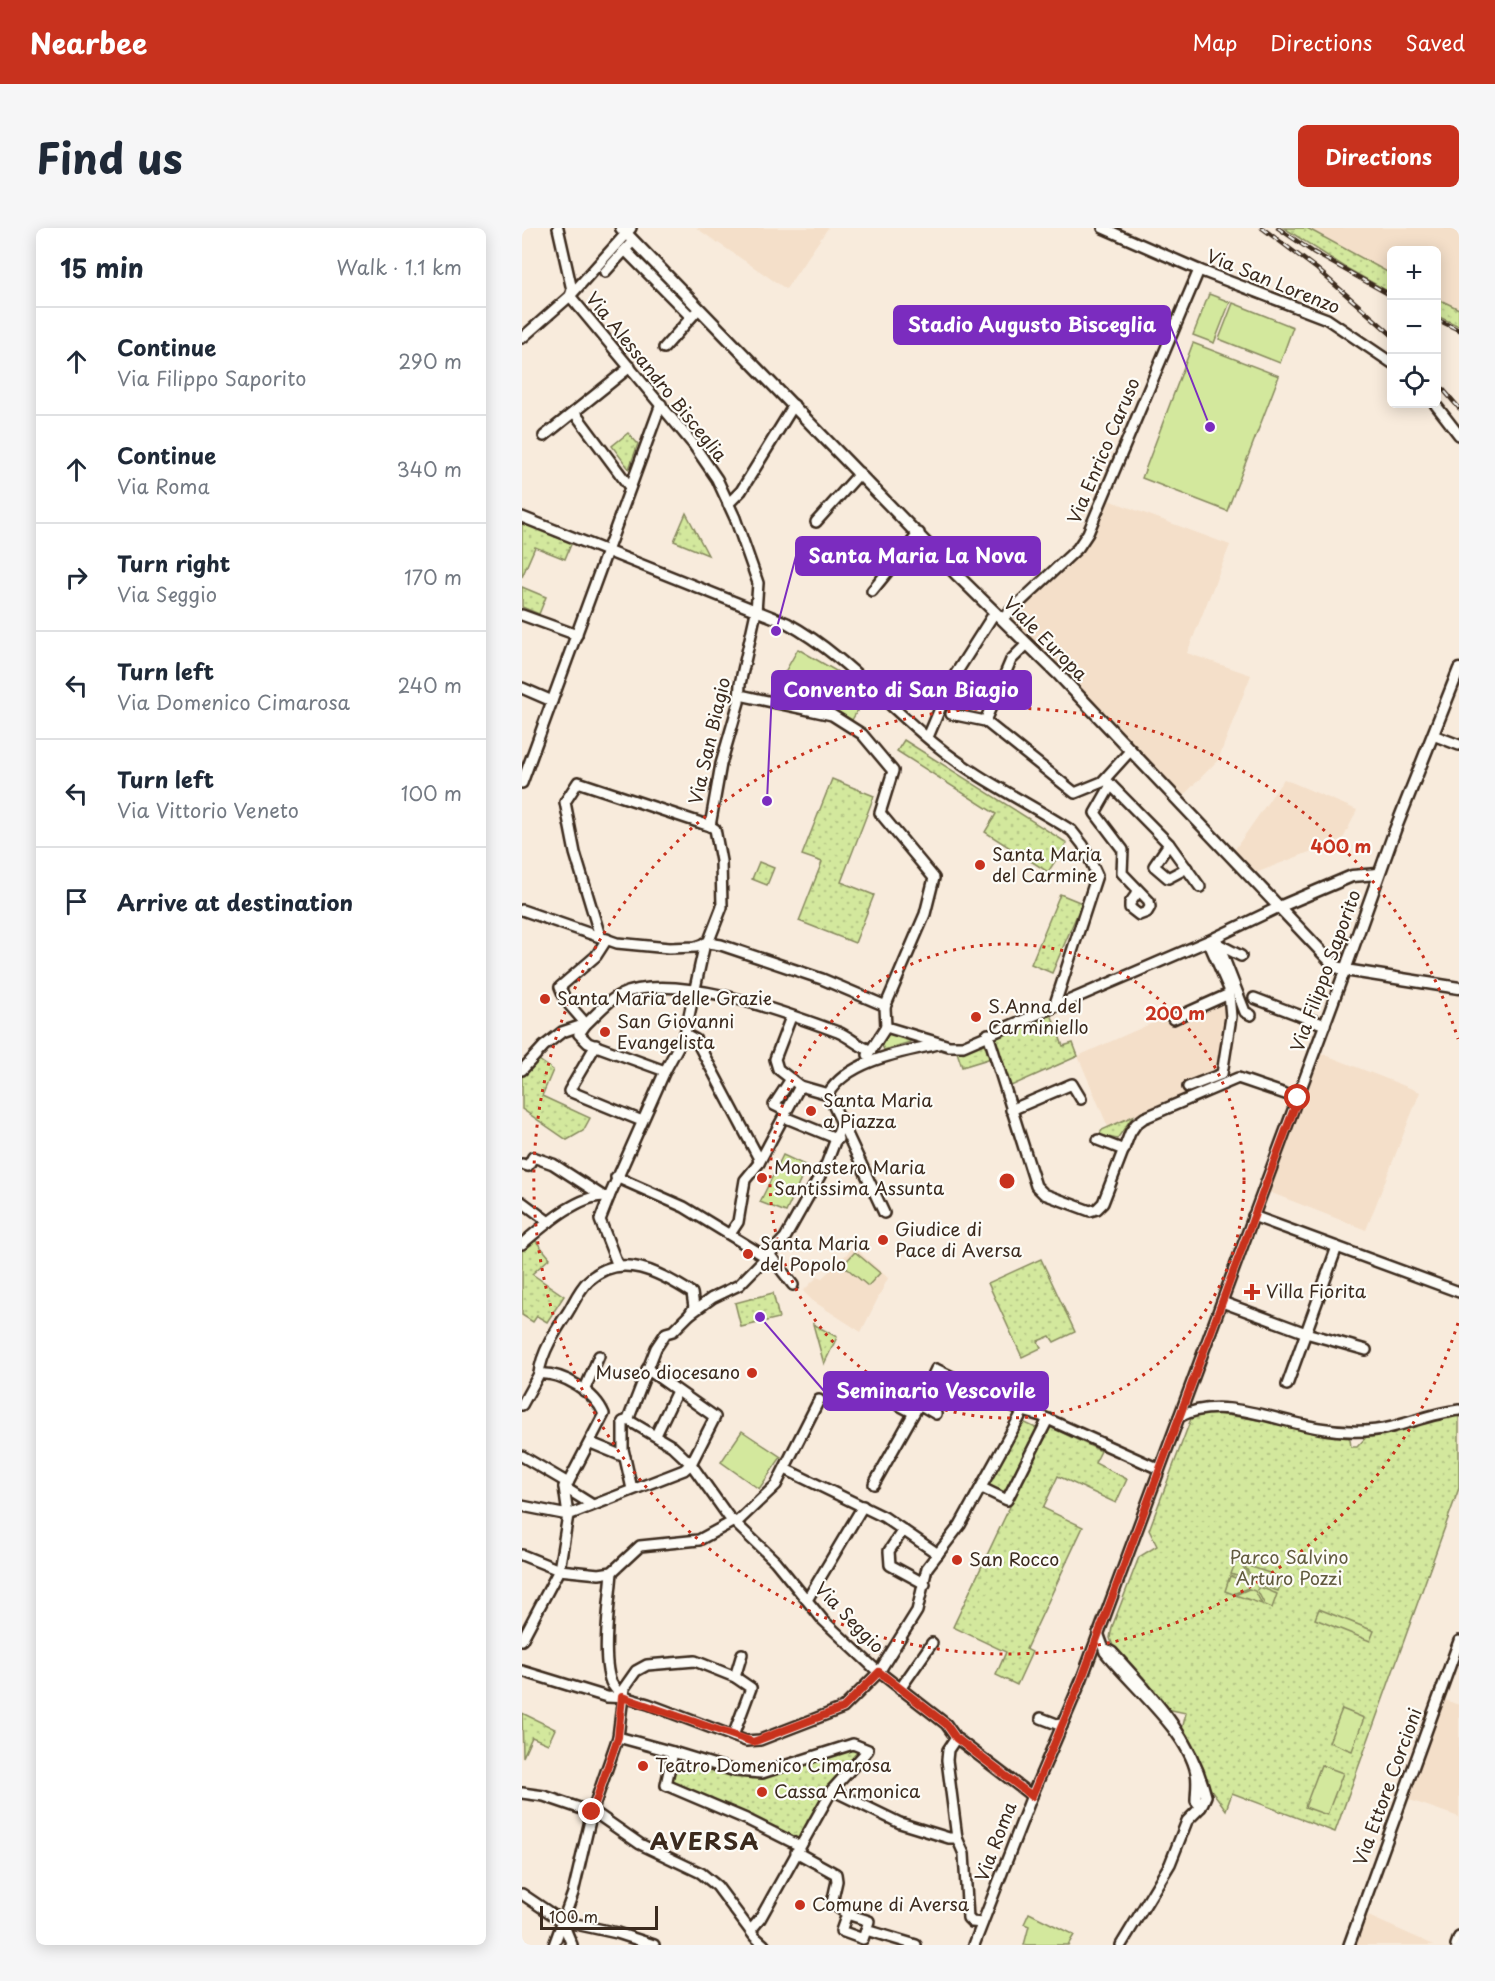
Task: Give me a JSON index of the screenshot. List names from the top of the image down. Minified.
{"streets":{"main road":["Viale Europa","Via Filippo Saporito"],"street":["Via San Lorenzo","Via Alessandro Bisceglia","Via Enrico Caruso","Via San Biagio","Via Seggio","Via Ettore Corcioni","Via Roma"]},"crossings":[["Via San Lorenzo","Via Enrico Caruso"],["Via Alessandro Bisceglia","Via San Biagio"],["Via Enrico Caruso","Viale Europa"],["Viale Europa","Via Filippo Saporito"],["Via Filippo Saporito","Via Roma"],["Via Seggio","Via Roma"]],"districts":["AVERSA"],"parks":["Parco Salvino Arturo Pozzi"],"places":{"other":["Stadio Augusto Bisceglia","Santa Maria La Nova","Convento di San Biagio","Santa Maria del Carmine","Santa Maria delle Grazie","S.Anna del Carminiello","San Giovanni Evangelista","Santa Maria a Piazza","Monastero Maria Santissima Assunta","Giudice di Pace di Aversa","Santa Maria del Popolo","Seminario Vescovile","Museo diocesano","San Rocco","Teatro Domenico Cimarosa","Cassa Armonica","Comune di Aversa"],"health":["Villa Fiorita"]},"scale_bar":"100 m","page":{"header":"Nearbee","nav":["Map","Directions","Saved"],"title":"Find us","buttons":"Directions","heading":["15 min","Walk · 1.1 km"],"map_buttons":["+","−"],"list":[["Continue","Via Filippo Saporito","290 m"],["Continue","Via Roma","340 m"],["Turn right","Via Seggio","170 m"],["Turn left","Via Domenico Cimarosa","240 m"],["Turn left","Via Vittorio Veneto","100 m"],"Arrive at destination"],"scale":"100 m"},"rings":["400 m","200 m"]}
